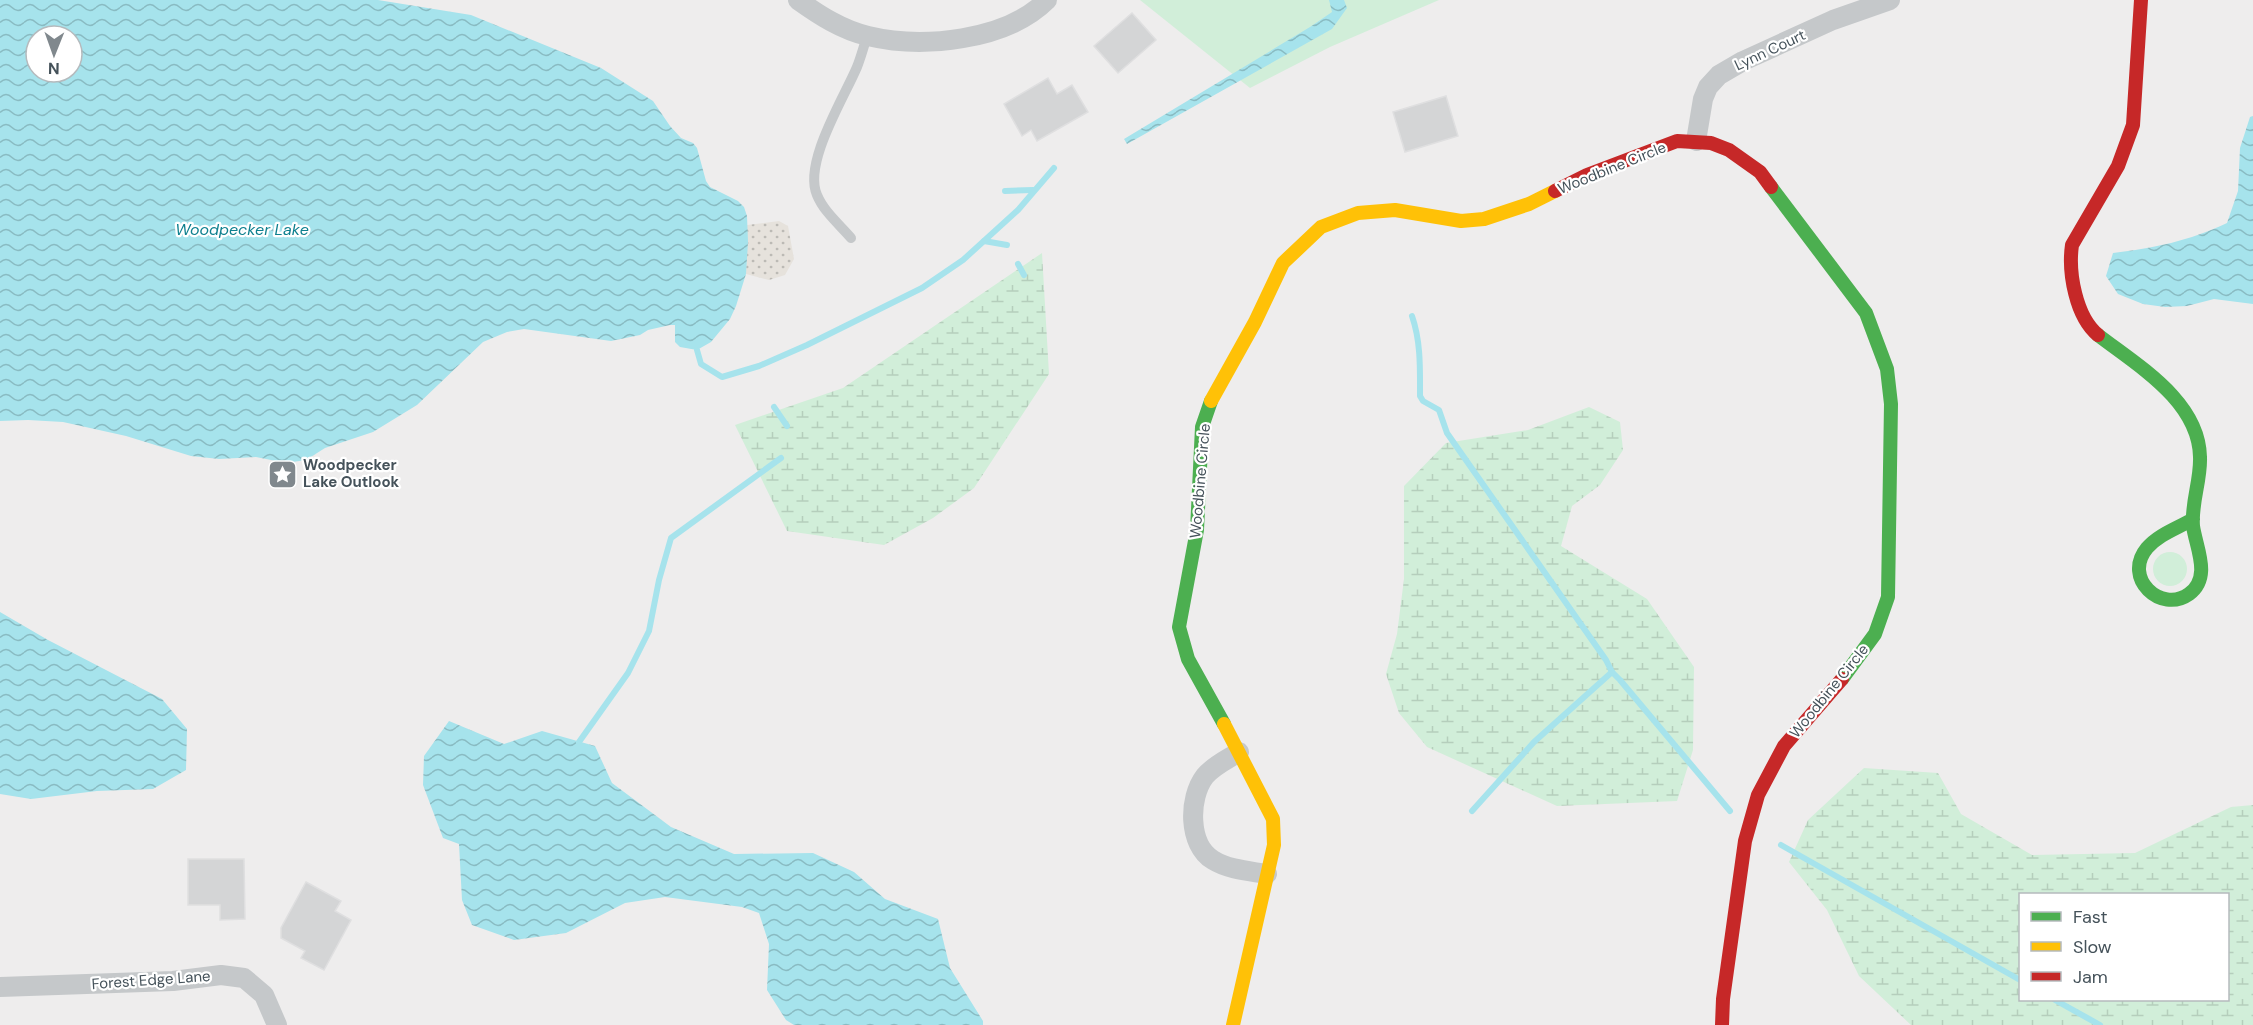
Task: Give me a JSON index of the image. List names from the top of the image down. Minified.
{"streets":{"street":["Lynn Court","Woodbine Circle","Forest Edge Lane"]},"crossings":[["Lynn Court","Woodbine Circle"]],"water":["Woodpecker Lake"],"places":{"place":["Woodpecker Lake Outlook"]},"legend":["Fast","Slow","Jam"],"north":"bottom"}
